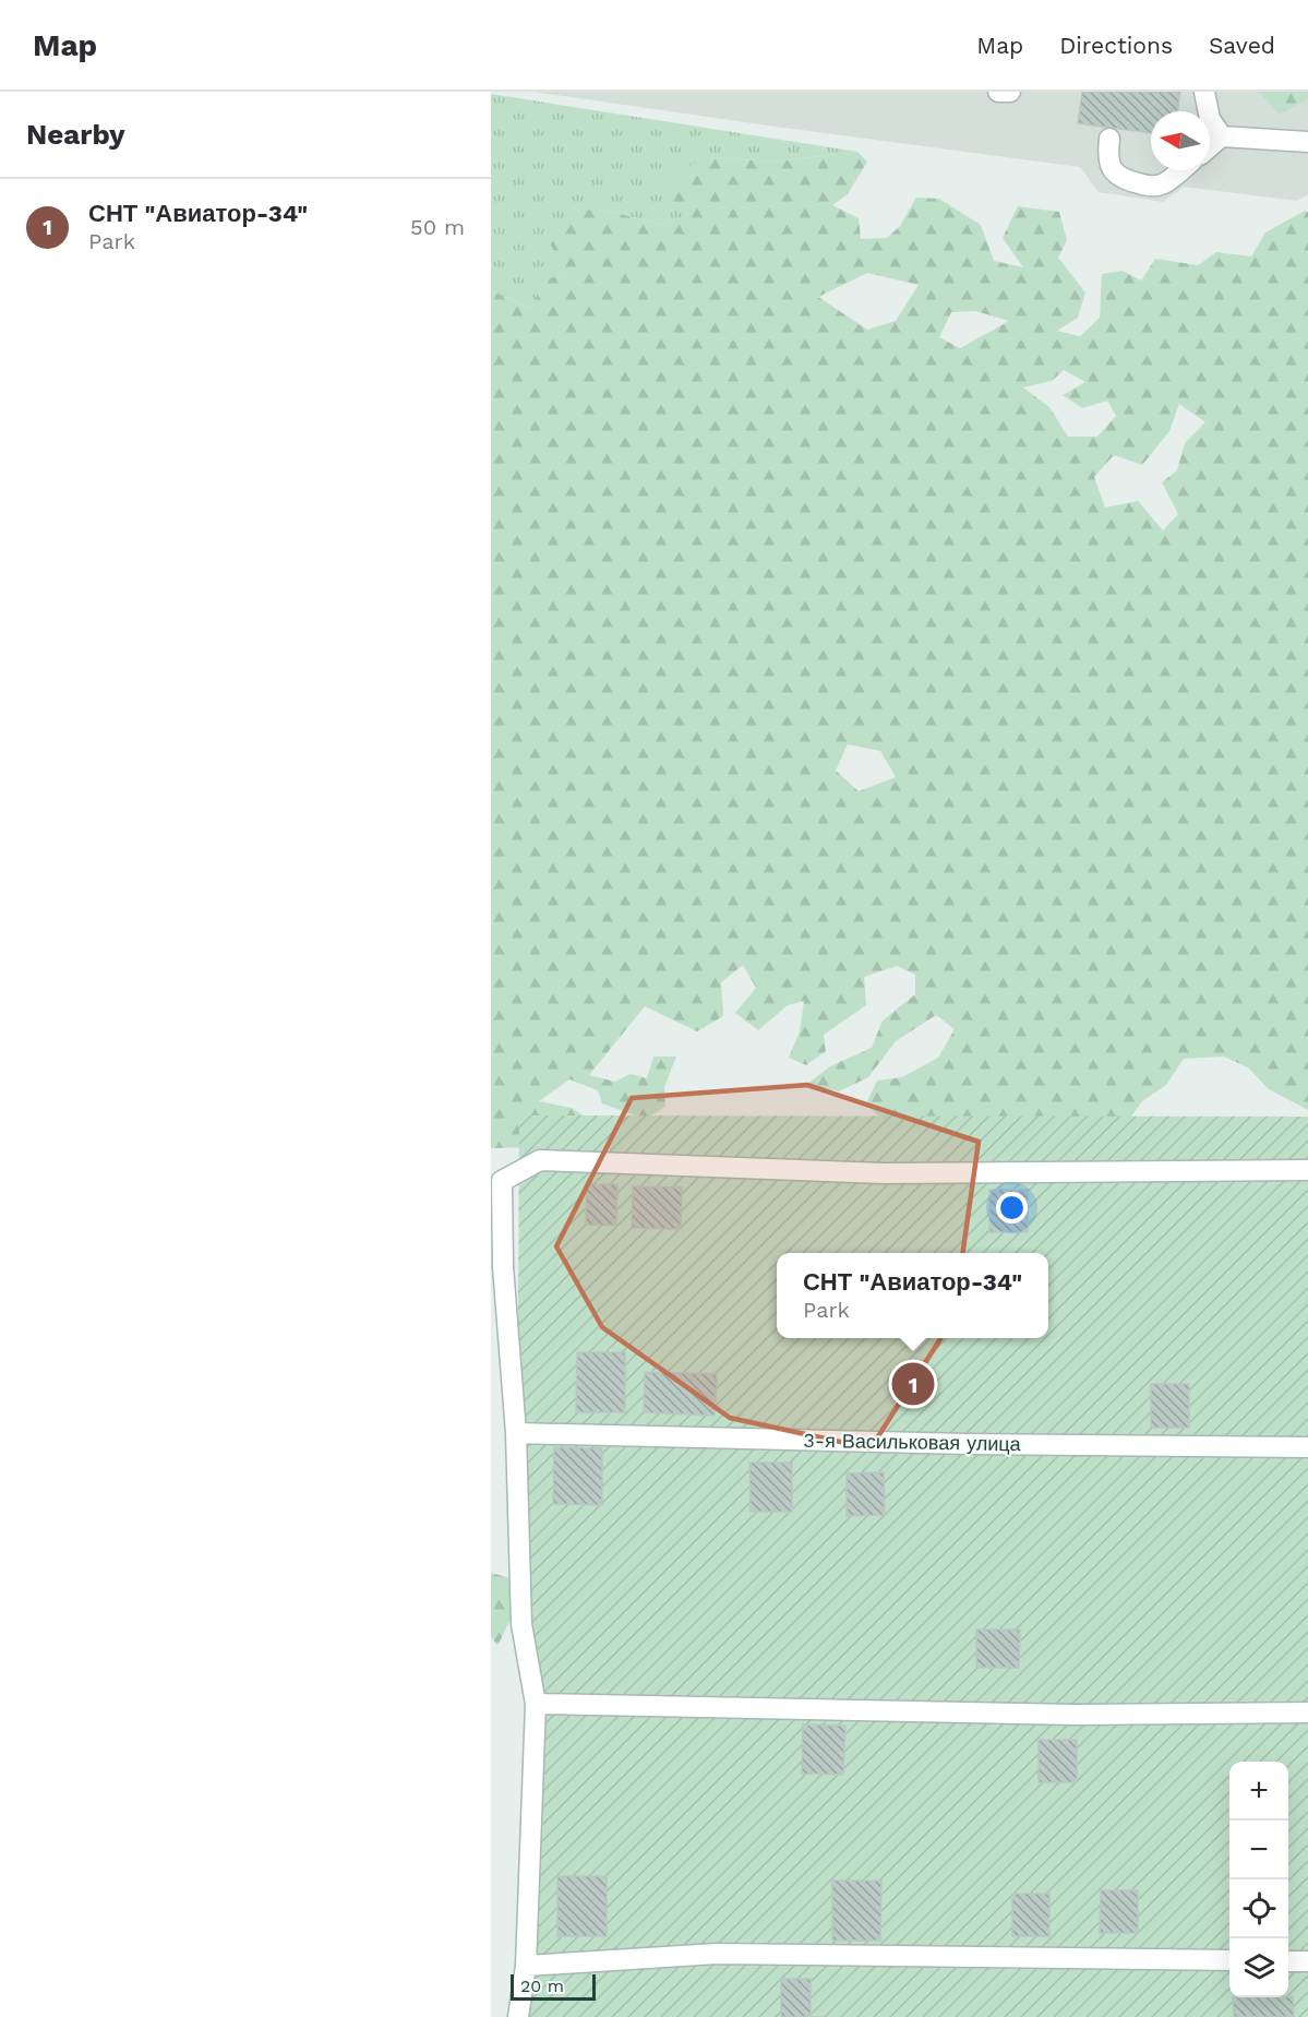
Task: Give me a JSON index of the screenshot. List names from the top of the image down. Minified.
{"streets":{"street":["3-я Васильковая улица"]},"scale_bar":"20 m","north":"left","page":{"header":"Map","nav":["Map","Directions","Saved"],"heading":"Nearby","list":[{"mark":"1","name":"СНТ \"Авиатор-34\"","note":"Park","value":"50 m"}],"popup":["СНТ \"Авиатор-34\"","Park"],"pins":"1","map_buttons":["+","−"],"scale":"20 m"}}
